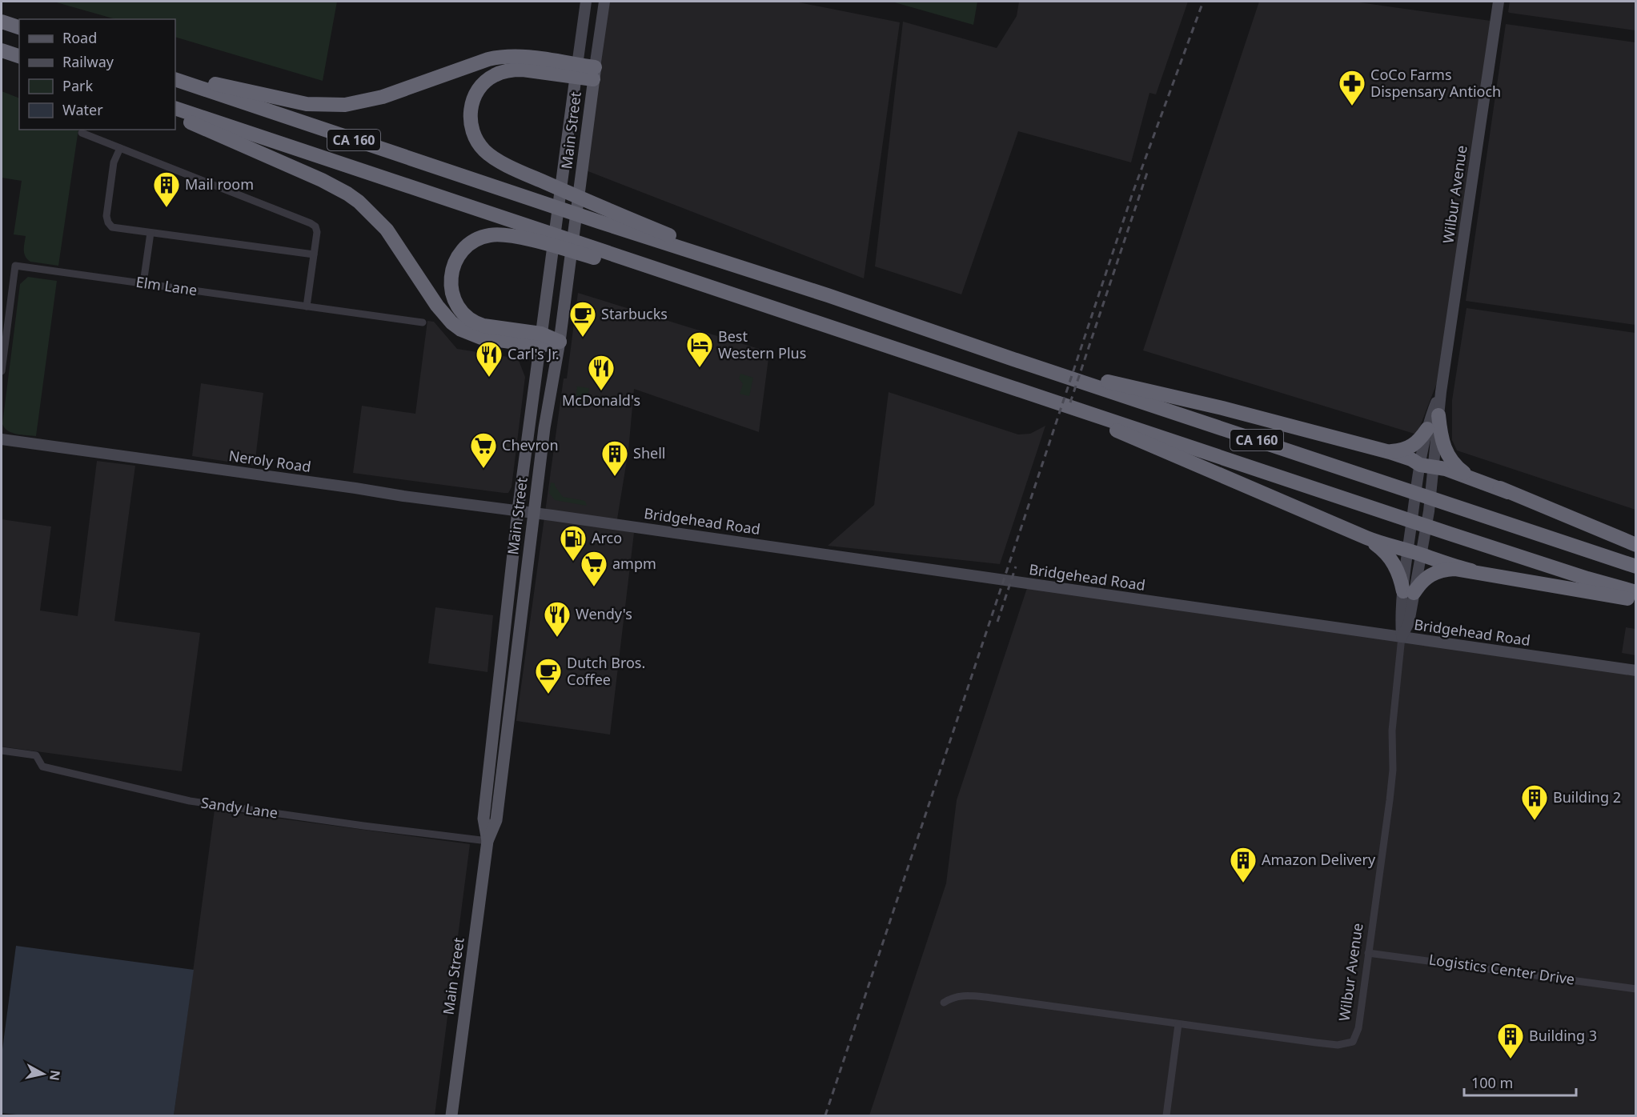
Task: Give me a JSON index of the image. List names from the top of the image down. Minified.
{"streets":{"highway":["CA 160"],"main road":["Main Street"],"street":["Wilbur Avenue","Elm Lane","Neroly Road","Bridgehead Road","Sandy Lane","Logistics Center Drive"]},"crossings":[["Main Street","Neroly Road"],["Main Street","Bridgehead Road"],["Main Street","Sandy Lane"],["Wilbur Avenue","Bridgehead Road"],["Wilbur Avenue","Logistics Center Drive"],["Neroly Road","Bridgehead Road"]],"places":{"pharmacy":["CoCo Farms Dispensary Antioch"],"building":["Mail room","Shell","Building 2","Amazon Delivery","Building 3"],"cafe":["Starbucks","Dutch Bros. Coffee"],"hotel":["Best Western Plus"],"restaurant":["Carl's Jr.","McDonald's","Wendy's"],"supermarket":["Chevron","ampm"],"fuel station":["Arco"]},"legend":["Road","Railway","Park","Water"],"scale_bar":"100 m","north":"right"}
